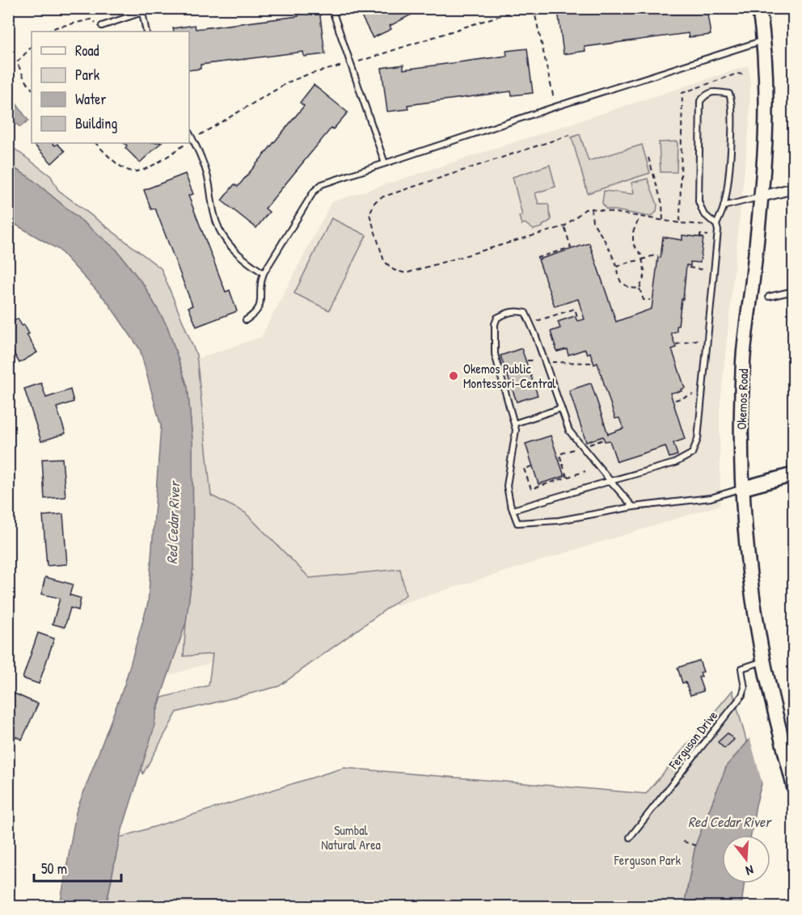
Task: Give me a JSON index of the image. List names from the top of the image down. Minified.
{"streets":{"main road":["Okemos Road"],"lane":["Ferguson Drive"]},"crossings":[["Okemos Road","Ferguson Drive"]],"water":["Red Cedar River"],"parks":["Sumbal Natural Area","Ferguson Park"],"places":["Okemos Public Montessori-Central"],"legend":["Road","Park","Water","Building"],"scale_bar":"50 m","north":"bottom"}
